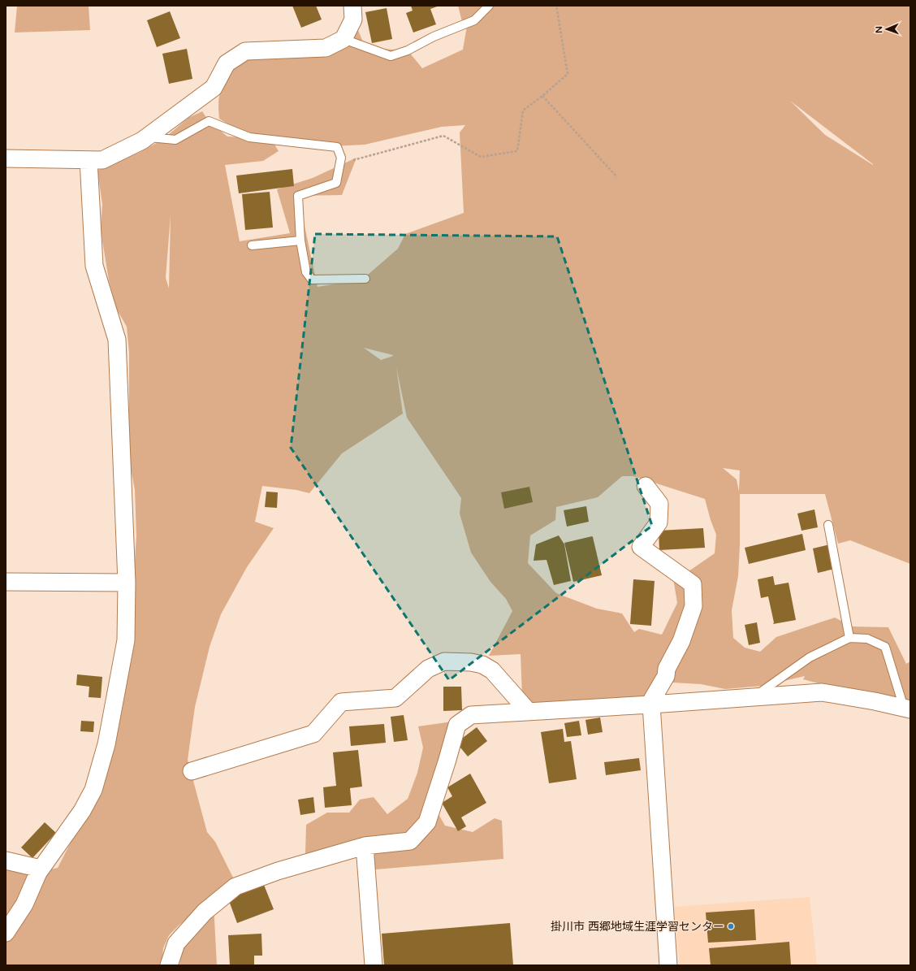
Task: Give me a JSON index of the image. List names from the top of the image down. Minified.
{"places":["掛川市 西郷地域生涯学習センター"],"north":"left"}
